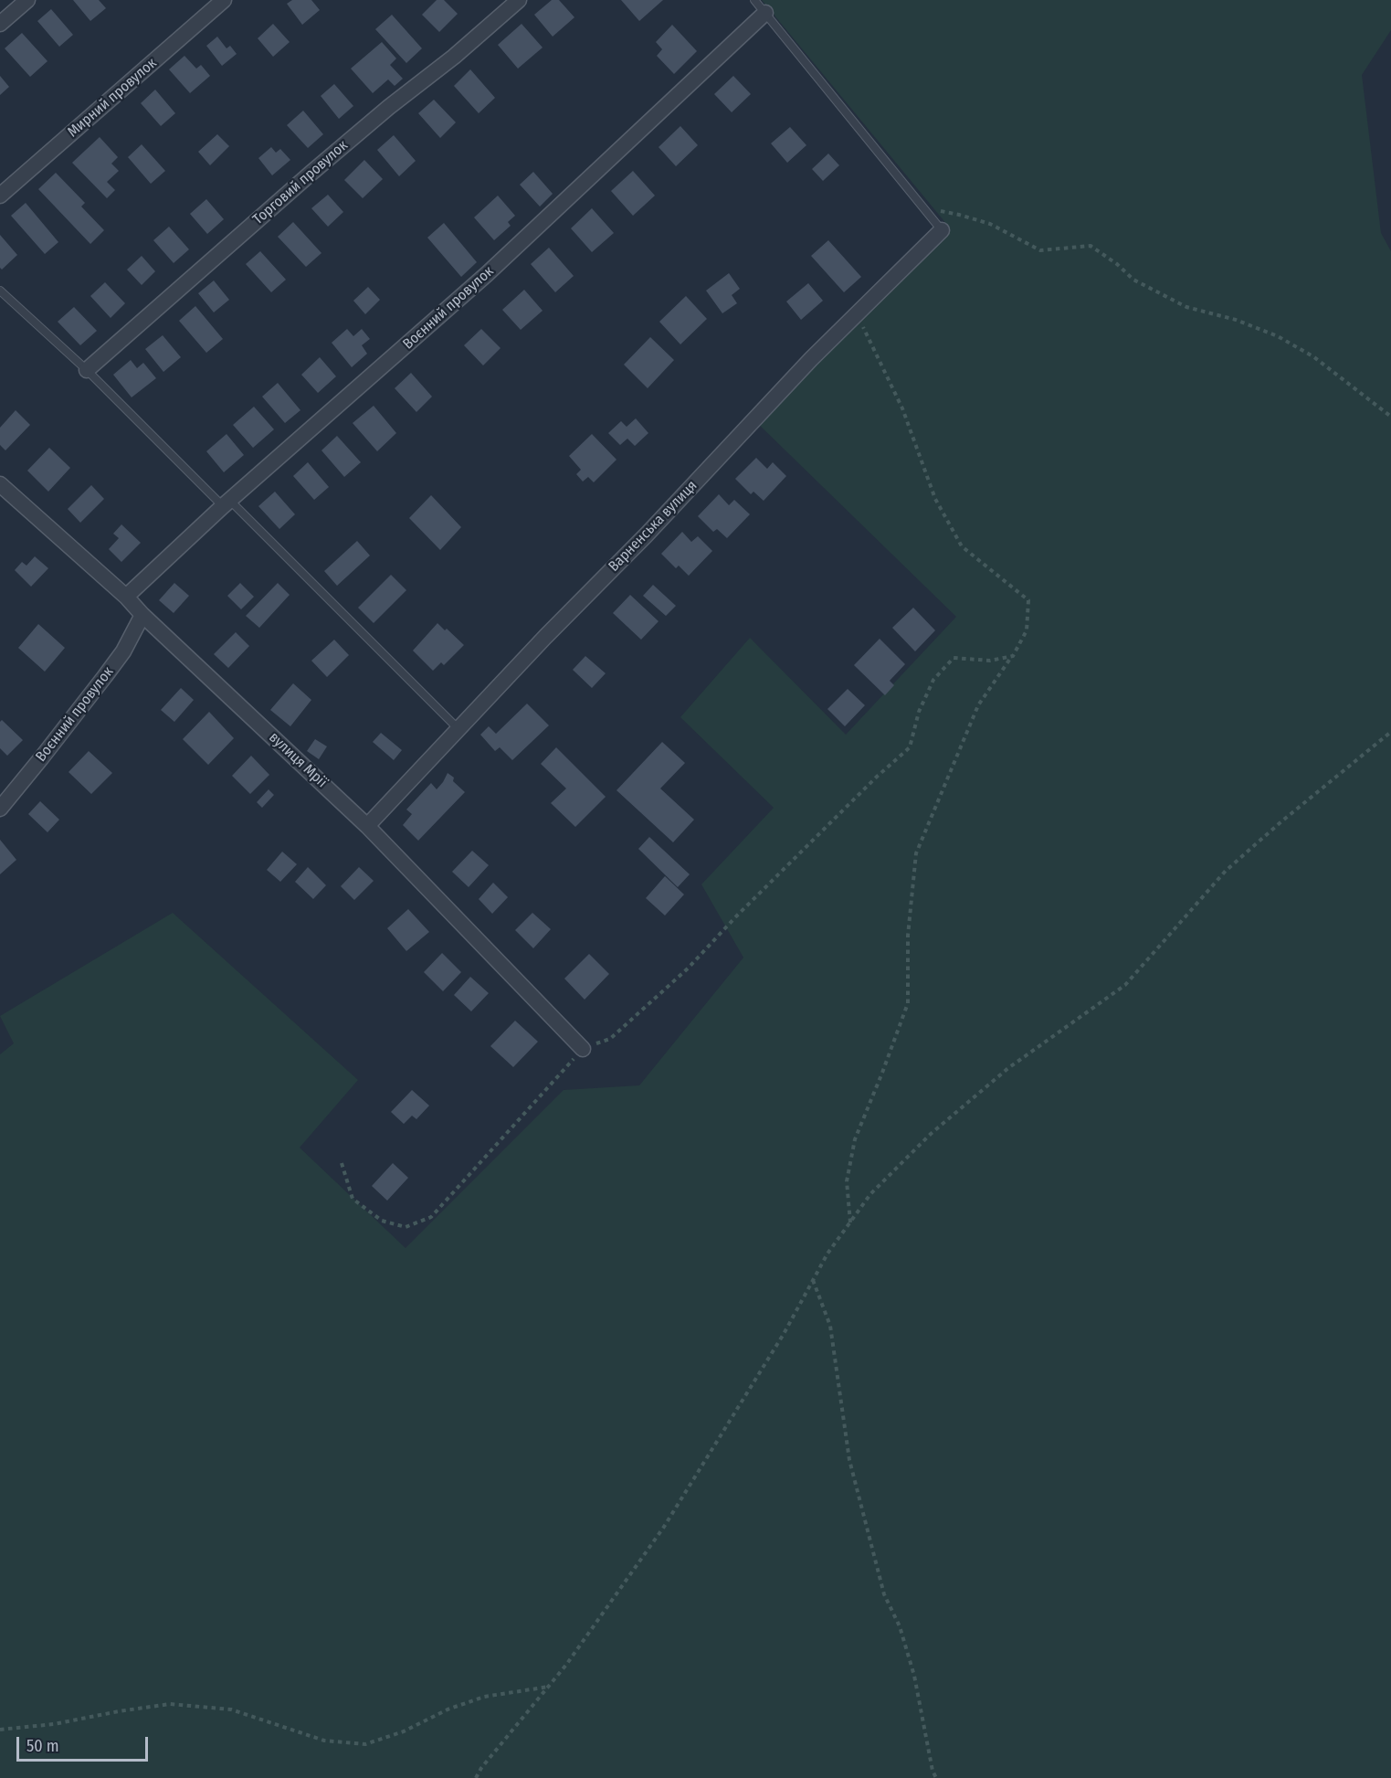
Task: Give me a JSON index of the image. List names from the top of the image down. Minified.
{"streets":{"street":["Мирний провулок","Торговий провулок","Воєнний провулок","Варненська вулиця","вулиця Мрії"]},"crossings":[["Воєнний провулок","вулиця Мрії"],["Варненська вулиця","вулиця Мрії"]],"scale_bar":"50 m"}
